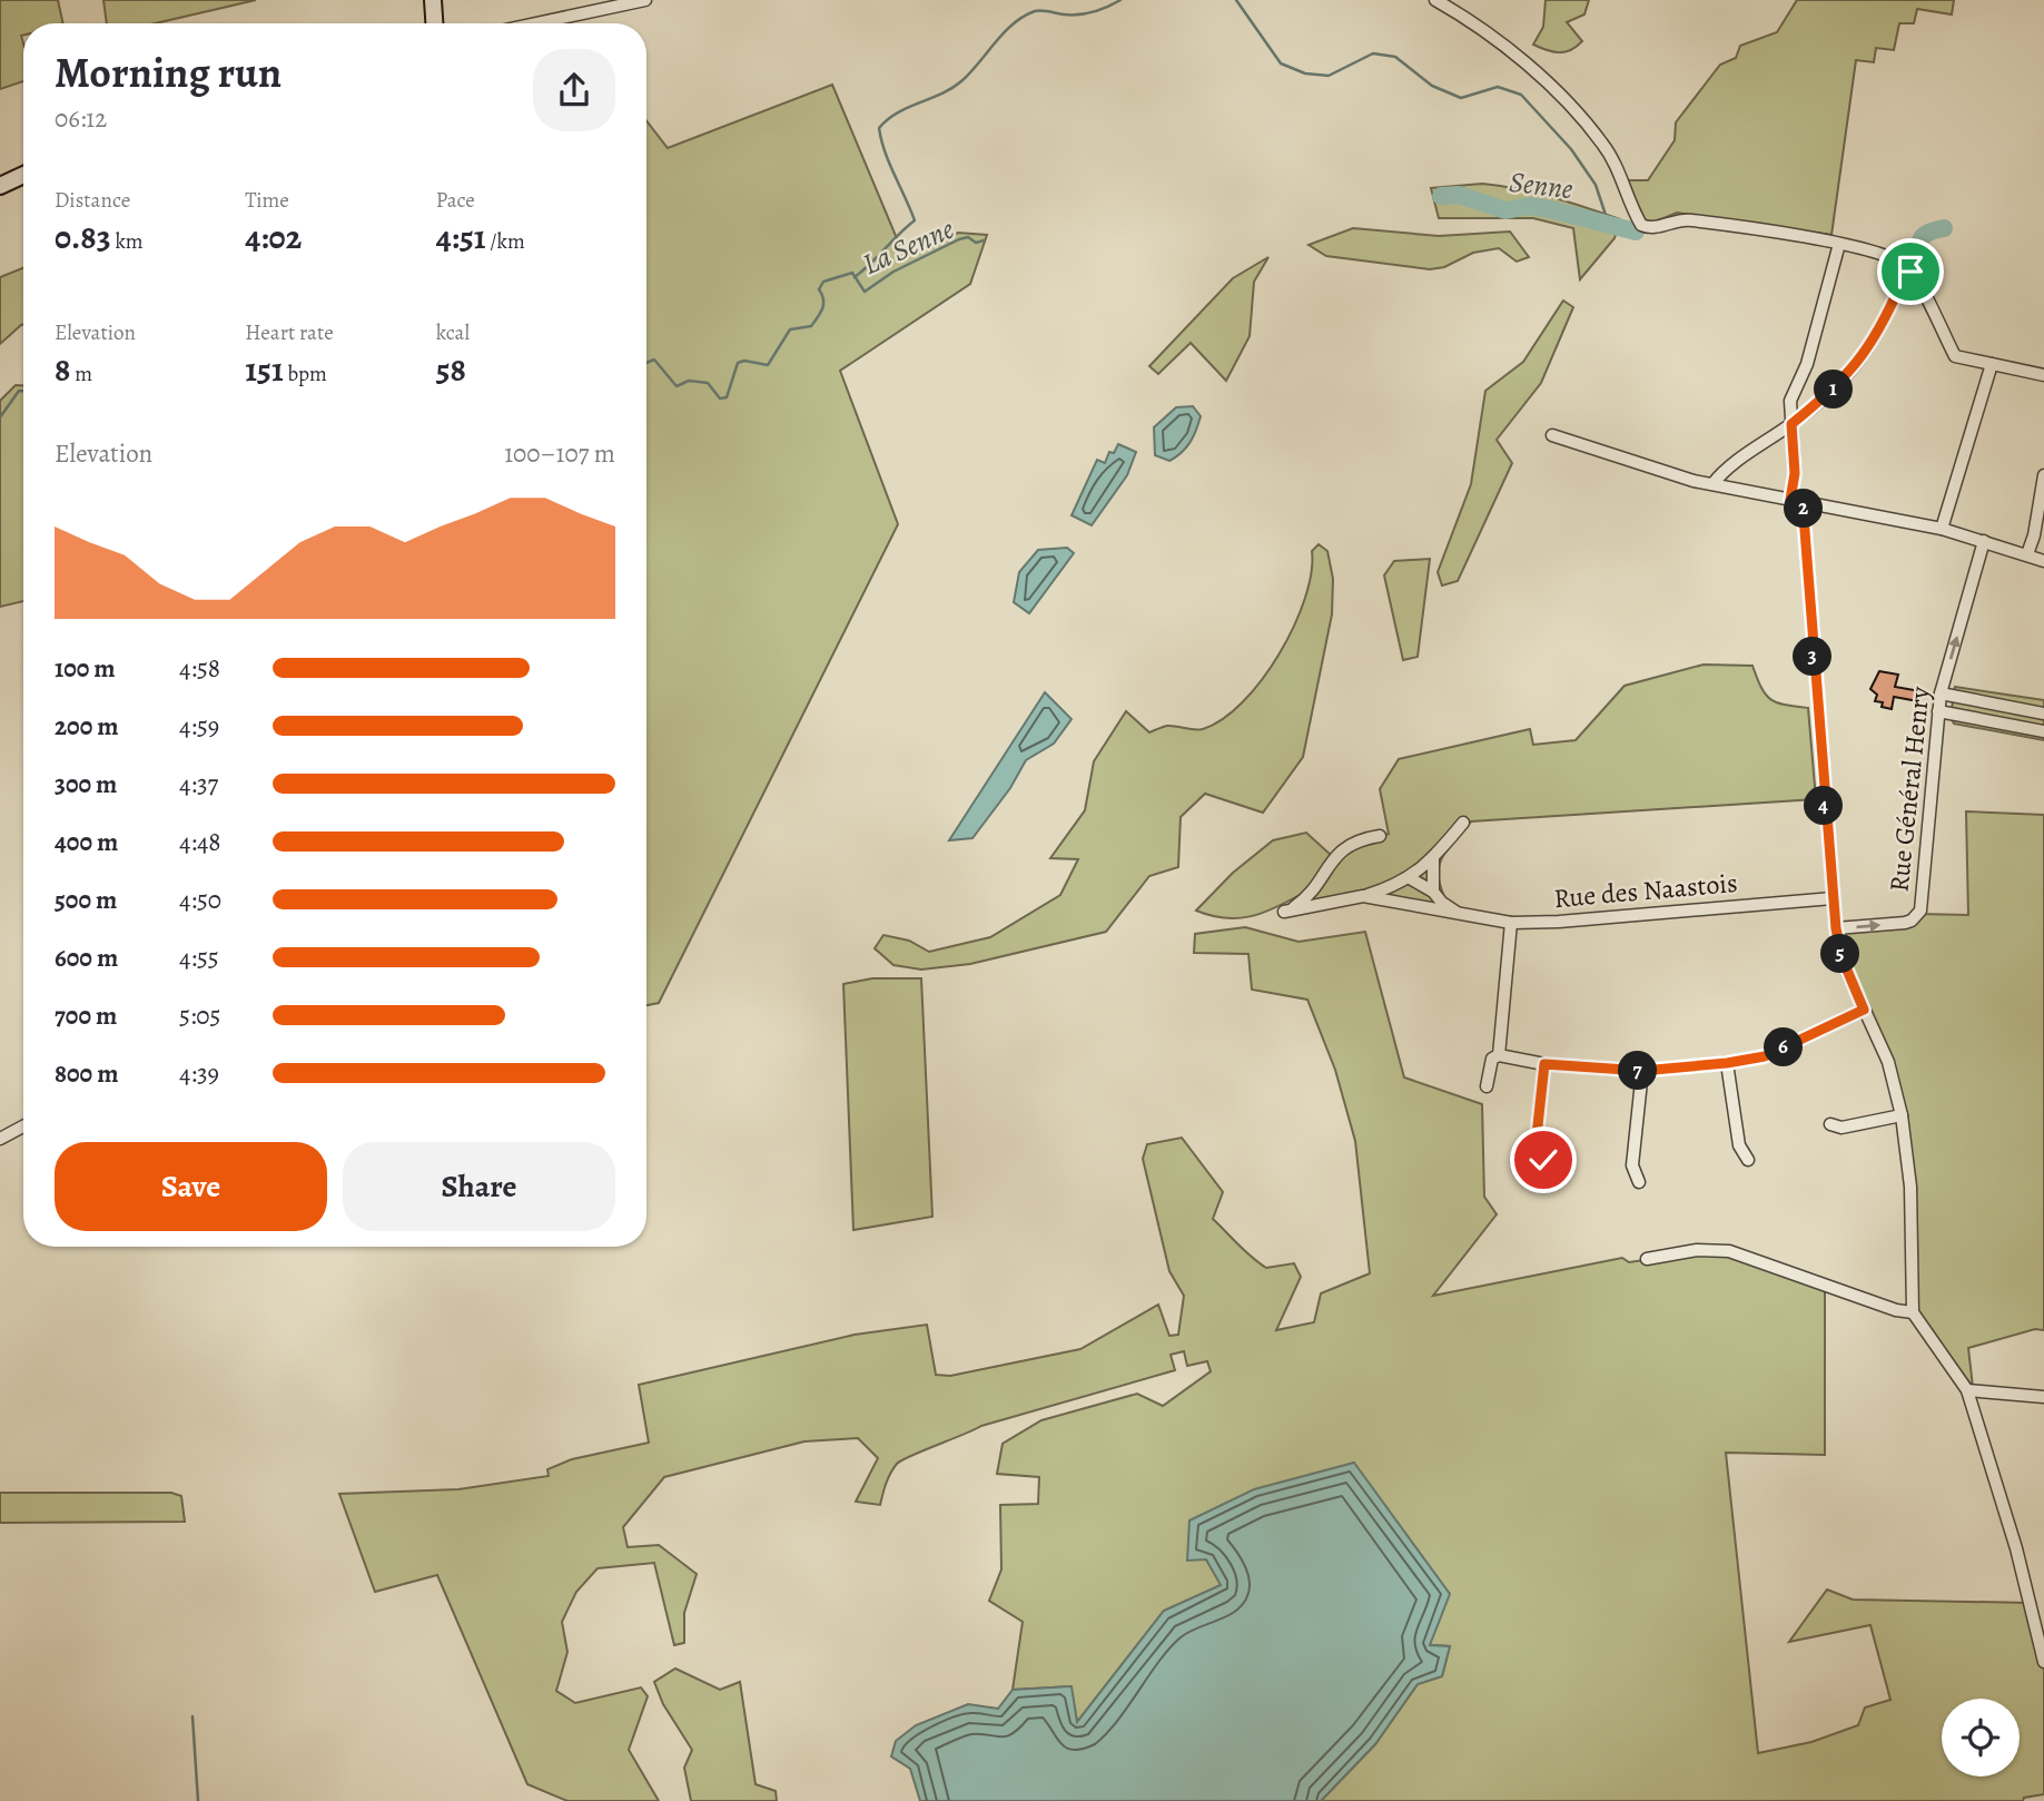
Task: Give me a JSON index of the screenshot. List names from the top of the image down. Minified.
{"streets":{"street":["Rue Général Henry","Rue des Naastois"]},"one_way":["Rue Général Henry"],"water":["Senne","La Senne"],"page":{"heading":["Morning run","06:12"],"stats":[["Distance","0.83 km"],["Time","4:02"],["Pace","4:51 /km"],["Elevation","8 m"],["Heart rate","151 bpm"],["kcal","58"]],"pins":["1","2","3","4","5","6","7"],"chart":["Elevation","100–107 m"],"list":[{"name":"100 m","note":"4:58"},{"name":"200 m","note":"4:59"},{"name":"300 m","note":"4:37"},{"name":"400 m","note":"4:48"},{"name":"500 m","note":"4:50"},{"name":"600 m","note":"4:55"},{"name":"700 m","note":"5:05"},{"name":"800 m","note":"4:39"}],"buttons":["Save","Share"]}}
